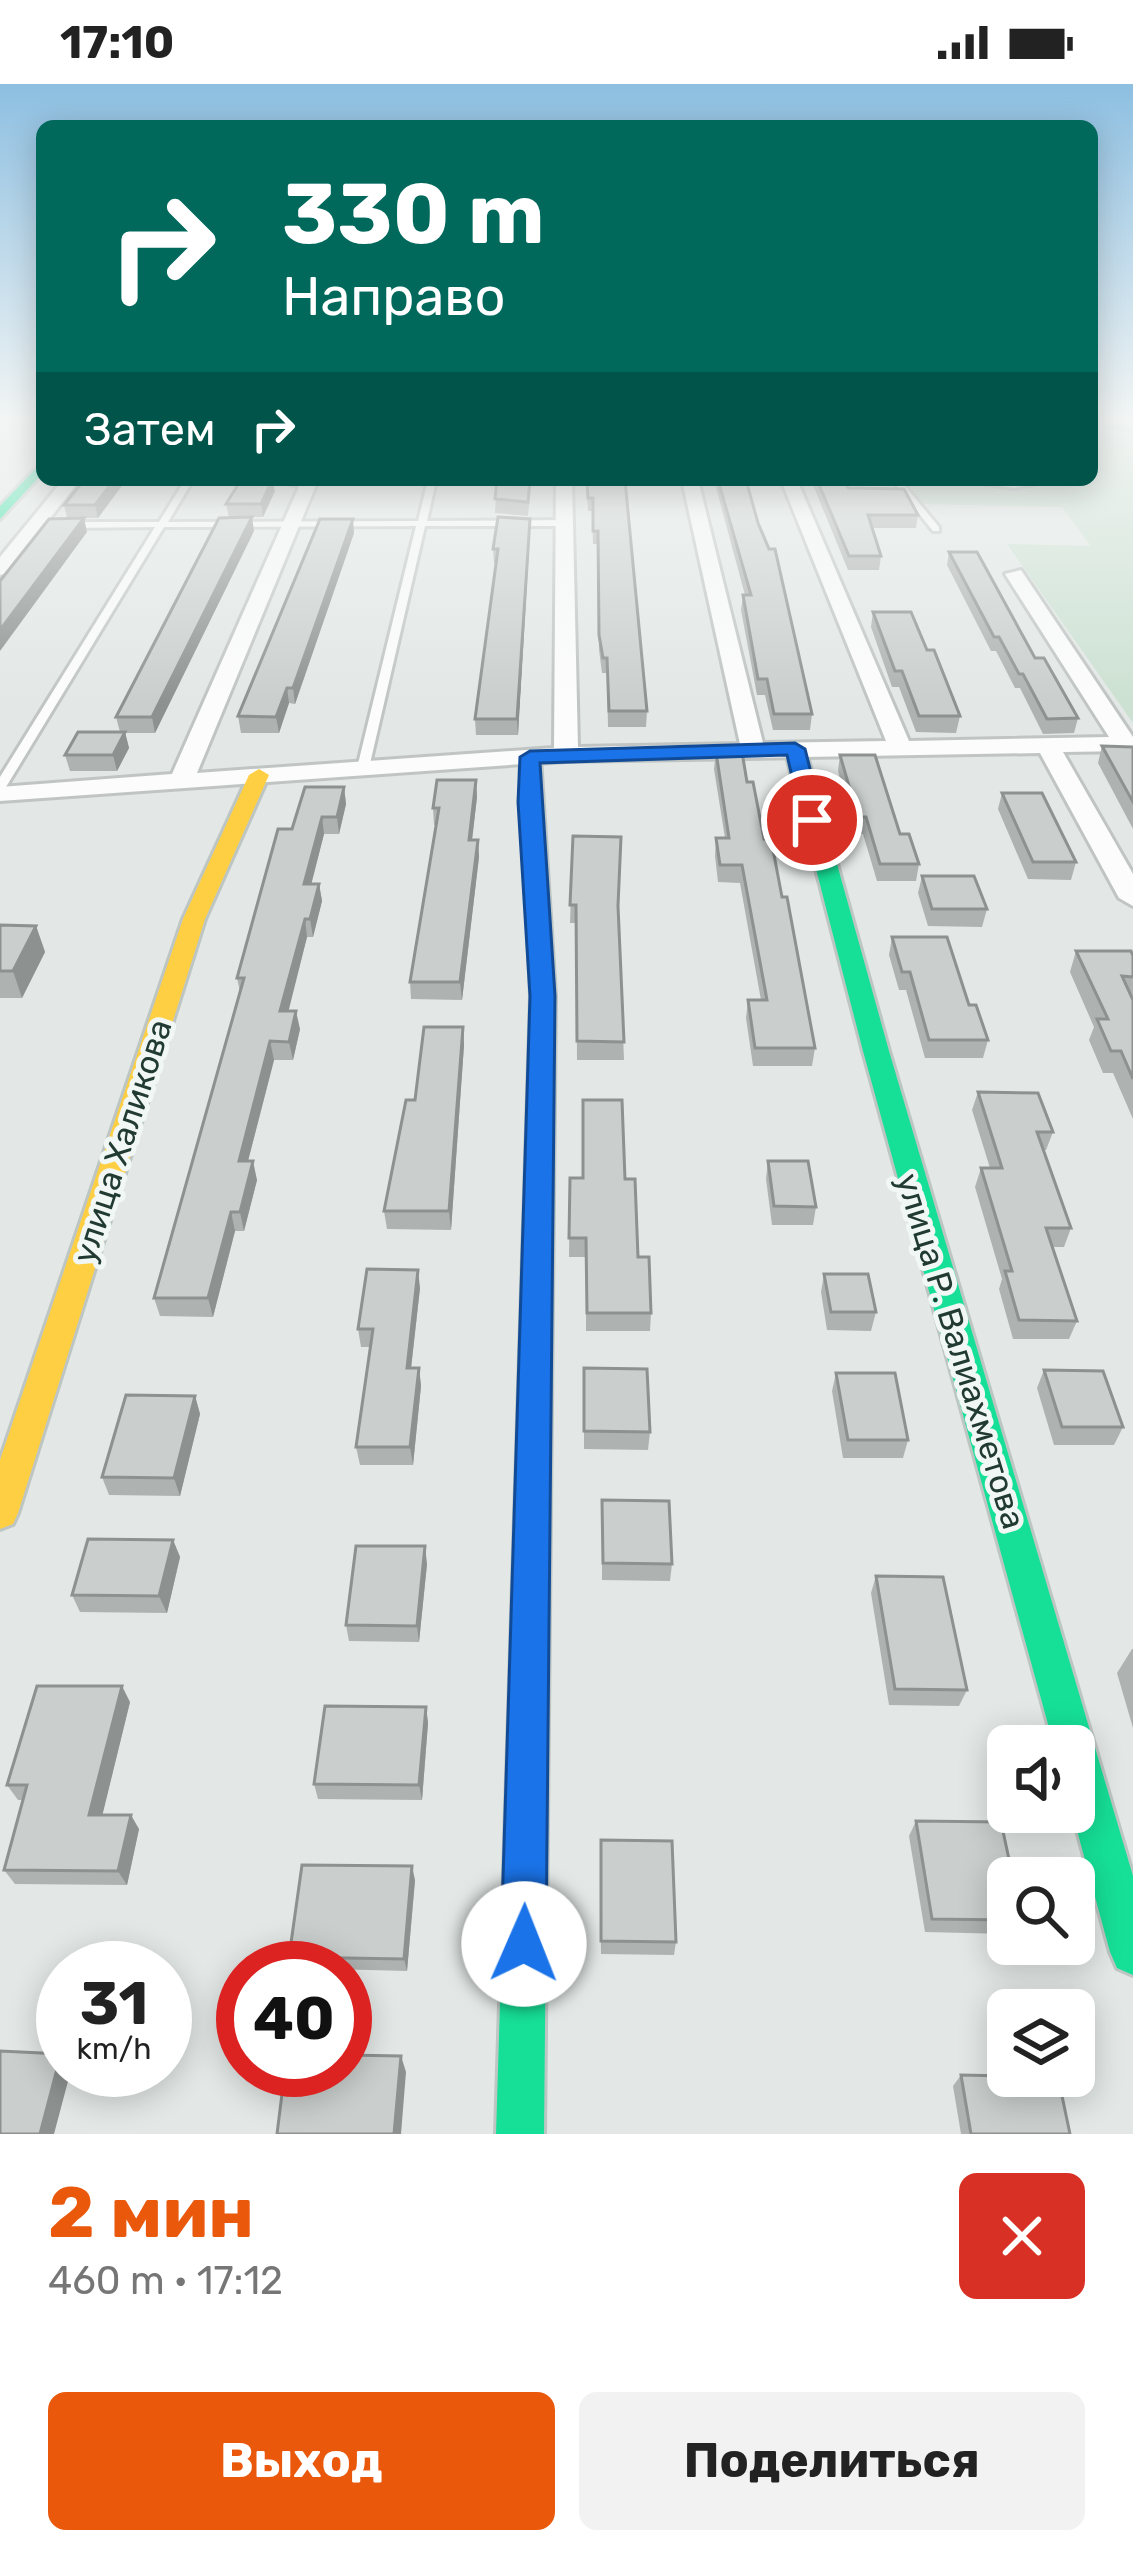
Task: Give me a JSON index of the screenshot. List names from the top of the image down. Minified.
{"streets":{"street":["улица Халикова","улица Р. Валиахметова"]},"page":{"status":"17:10","turn":["330 m","Направо"],"then":"Затем","speed":"31 km/h","limit":"40","heading":["2 мин","460 m · 17:12"],"buttons":["Выход","Поделиться"]}}
